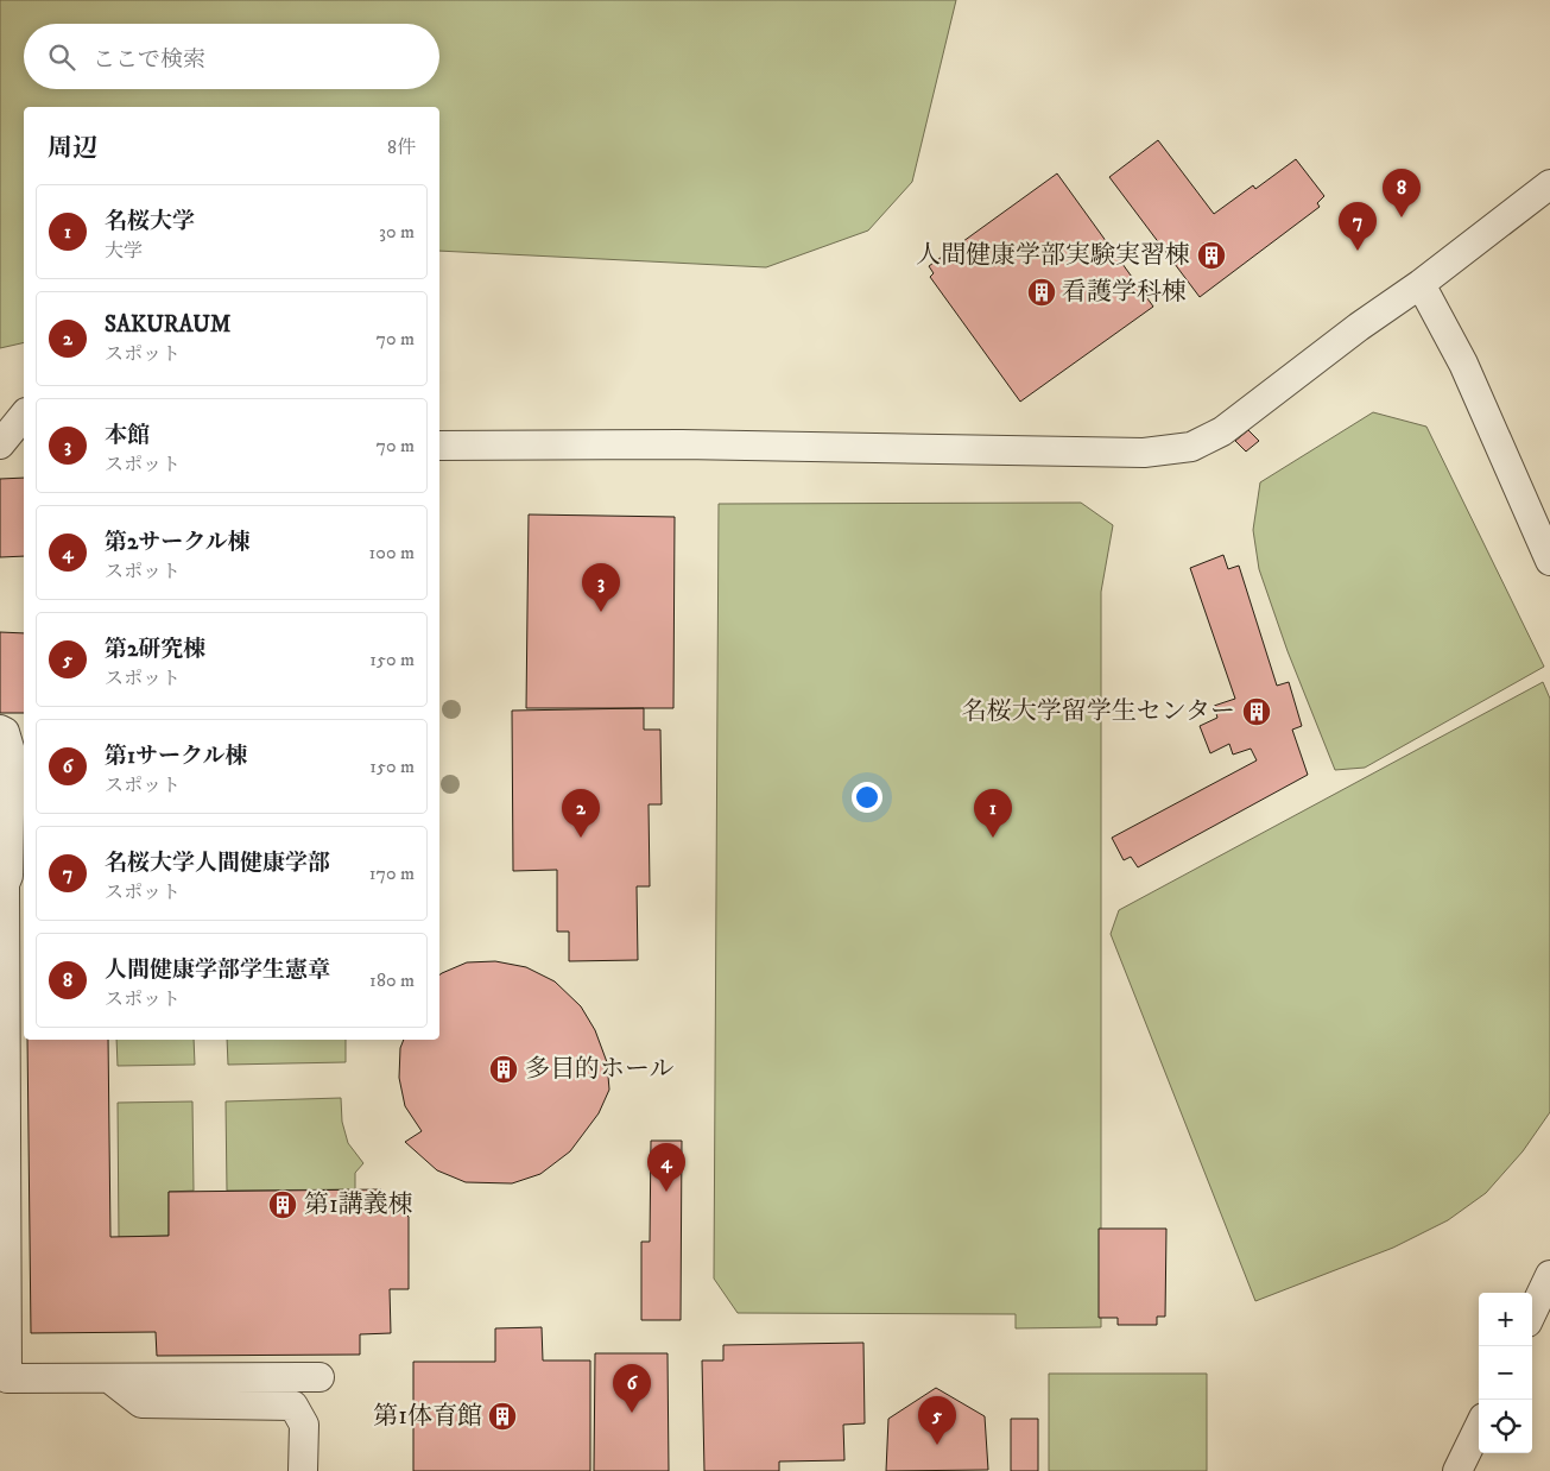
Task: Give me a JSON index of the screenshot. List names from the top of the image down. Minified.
{"places":{"building":["人間健康学部実験実習棟","看護学科棟","名桜大学留学生センター","多目的ホール","第1講義棟","第1体育館"]},"page":{"search":"ここで検索","heading":["周辺","8件"],"pins":["8","7","3","1","2","4","6","5"],"list":[{"mark":"1","name":"名桜大学","note":"大学","value":"30 m"},{"mark":"2","name":"SAKURAUM","note":"スポット","value":"70 m"},{"mark":"3","name":"本館","note":"スポット","value":"70 m"},{"mark":"4","name":"第2サークル棟","note":"スポット","value":"100 m"},{"mark":"5","name":"第2研究棟","note":"スポット","value":"150 m"},{"mark":"6","name":"第1サークル棟","note":"スポット","value":"150 m"},{"mark":"7","name":"名桜大学人間健康学部","note":"スポット","value":"170 m"},{"mark":"8","name":"人間健康学部学生憲章","note":"スポット","value":"180 m"}],"map_buttons":["+","−"]}}
